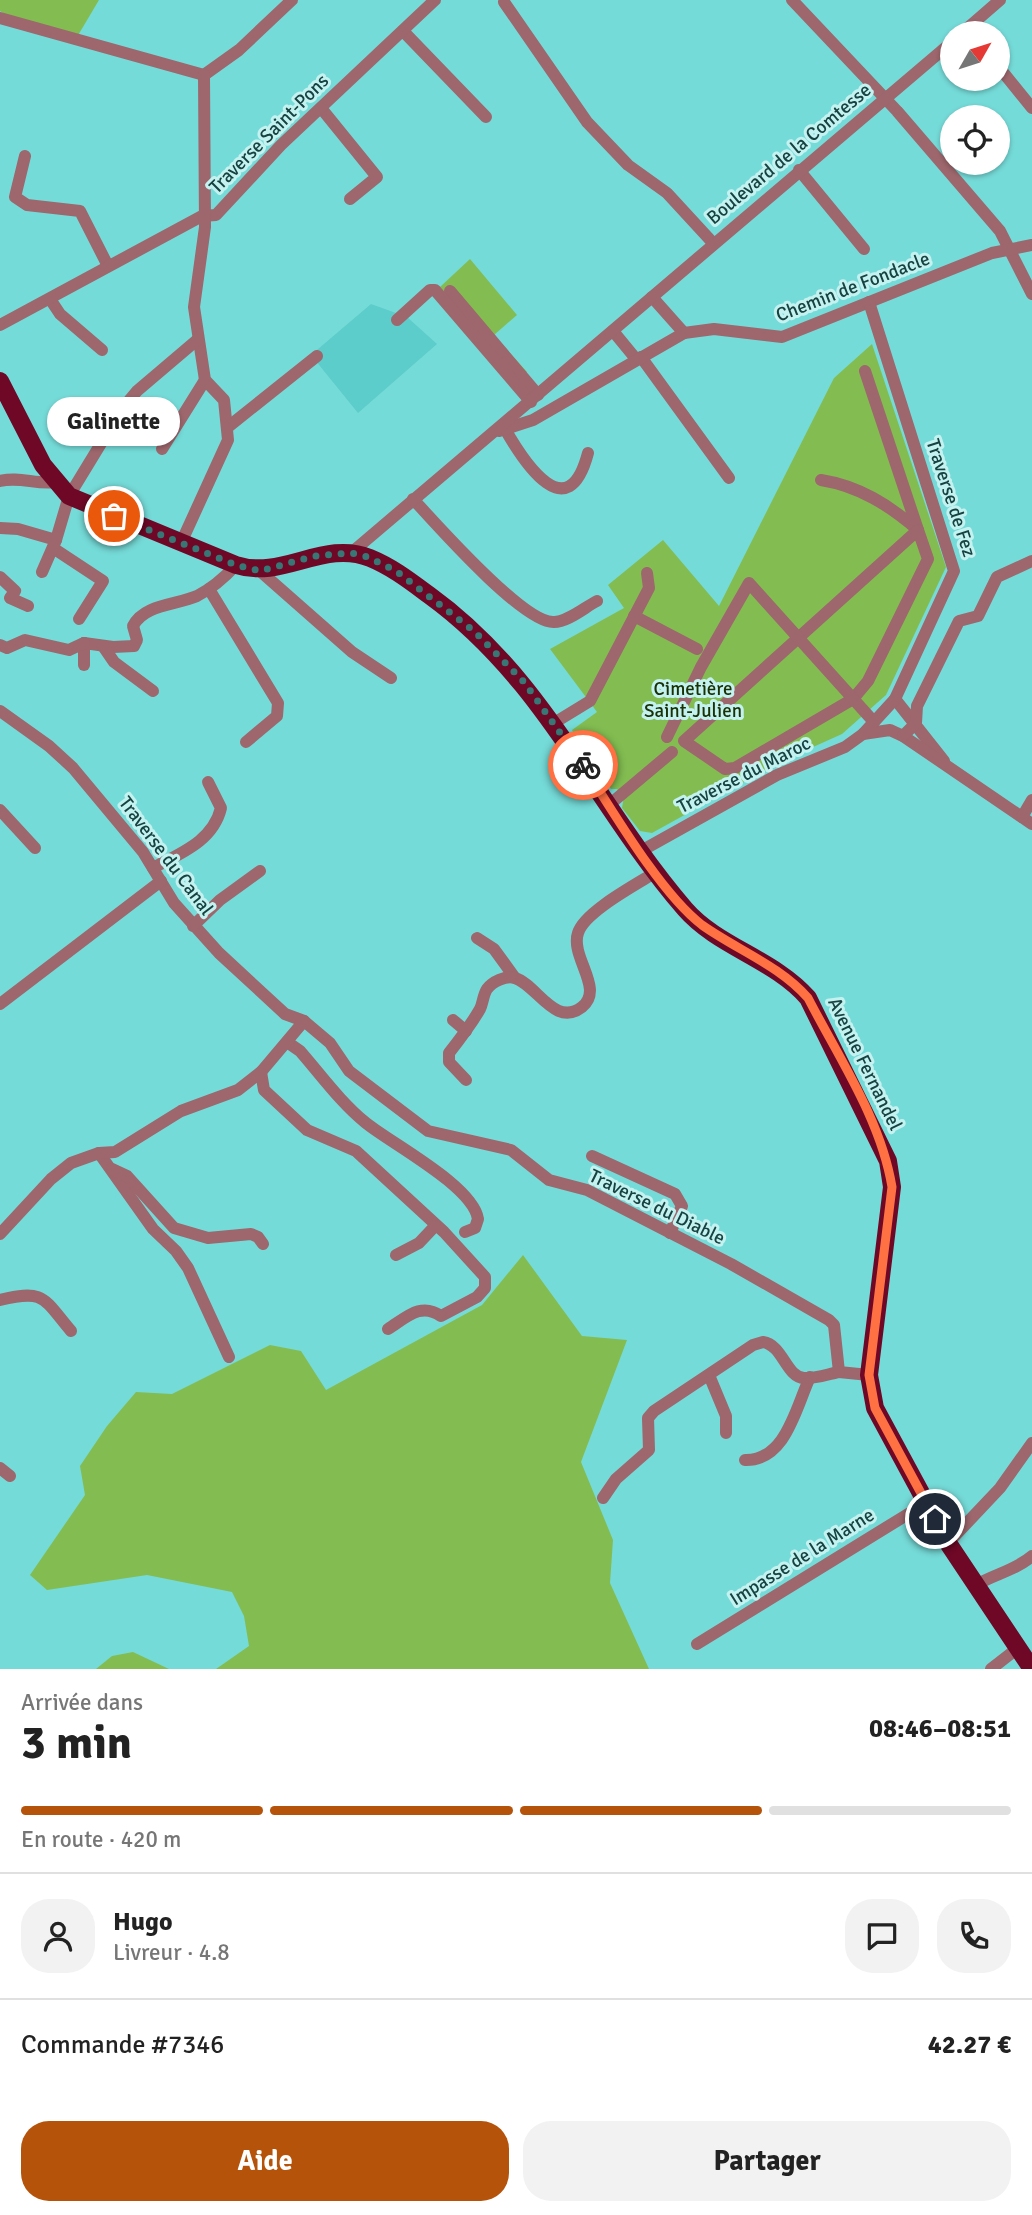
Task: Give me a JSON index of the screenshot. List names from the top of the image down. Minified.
{"streets":{"main road":["Avenue Fernandel"],"street":["Traverse Saint-Pons","Boulevard de la Comtesse","Chemin de Fondacle","Traverse de Fez","Traverse du Maroc","Traverse du Canal","Traverse du Diable","Impasse de la Marne"]},"crossings":[["Boulevard de la Comtesse","Chemin de Fondacle"],["Boulevard de la Comtesse","Avenue Fernandel"],["Chemin de Fondacle","Traverse de Fez"],["Traverse de Fez","Traverse du Maroc"],["Traverse du Maroc","Avenue Fernandel"],["Traverse du Canal","Traverse du Diable"],["Avenue Fernandel","Impasse de la Marne"]],"parks":["Cimetière Saint-Julien"],"places":["Galinette"],"north":"top right","page":{"bubble":"Galinette","heading":["3 min","Arrivée dans","08:46–08:51"],"panel":["Hugo","Livreur · 4.8","Commande #7346","42.27 €"],"bar":"En route · 420 m","buttons":["Aide","Partager"]}}
